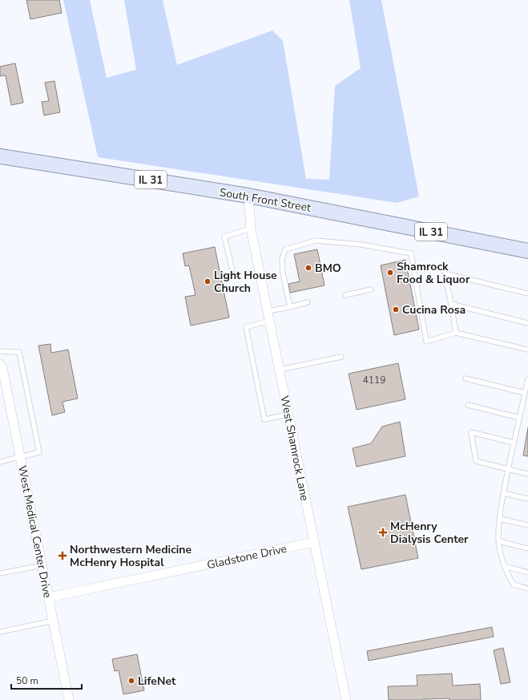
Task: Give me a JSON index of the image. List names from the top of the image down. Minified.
{"streets":{"main road":["IL 31","South Front Street"],"street":["West Shamrock Lane","West Medical Center Drive","Gladstone Drive"]},"crossings":[["South Front Street","West Shamrock Lane"],["West Shamrock Lane","Gladstone Drive"],["West Medical Center Drive","Gladstone Drive"]],"places":{"other":["BMO","Shamrock Food & Liquor","Light House Church","Cucina Rosa","LifeNet"],"health":["McHenry Dialysis Center","Northwestern Medicine McHenry Hospital"]},"house_numbers":["4119"],"scale_bar":"50 m"}
